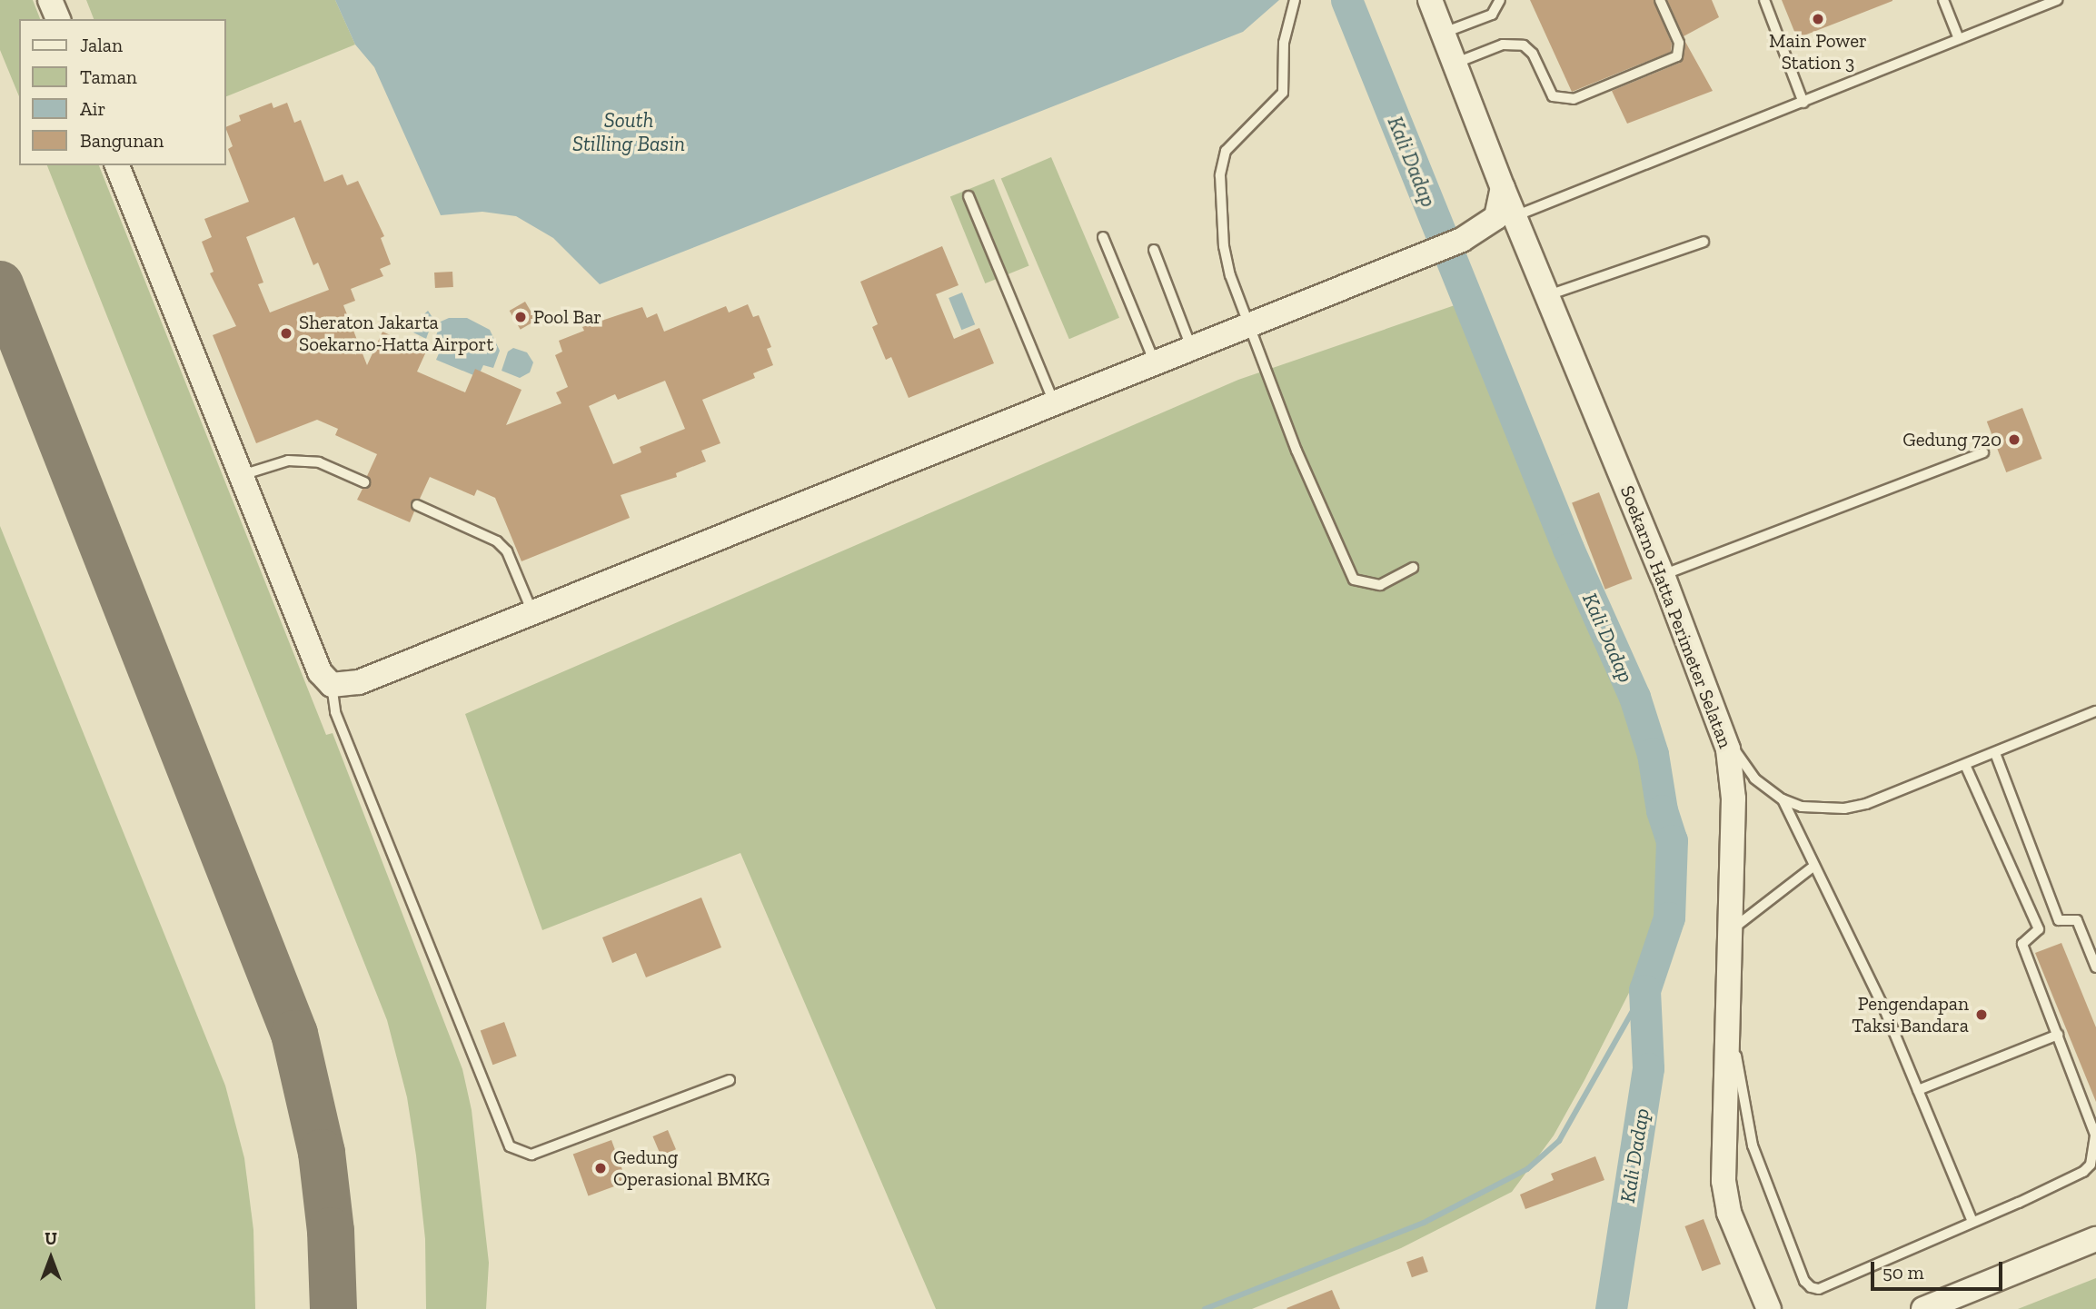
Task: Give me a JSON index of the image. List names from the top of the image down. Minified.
{"streets":{"street":["Soekarno Hatta Perimeter Selatan"]},"water":["South Stilling Basin","Kali Dadap"],"places":["Main Power Station 3","Pool Bar","Sheraton Jakarta Soekarno-Hatta Airport","Gedung 720","Pengendapan Taksi Bandara","Gedung Operasional BMKG"],"legend":["Jalan","Taman","Air","Bangunan"],"scale_bar":"50 m","north":"top"}
